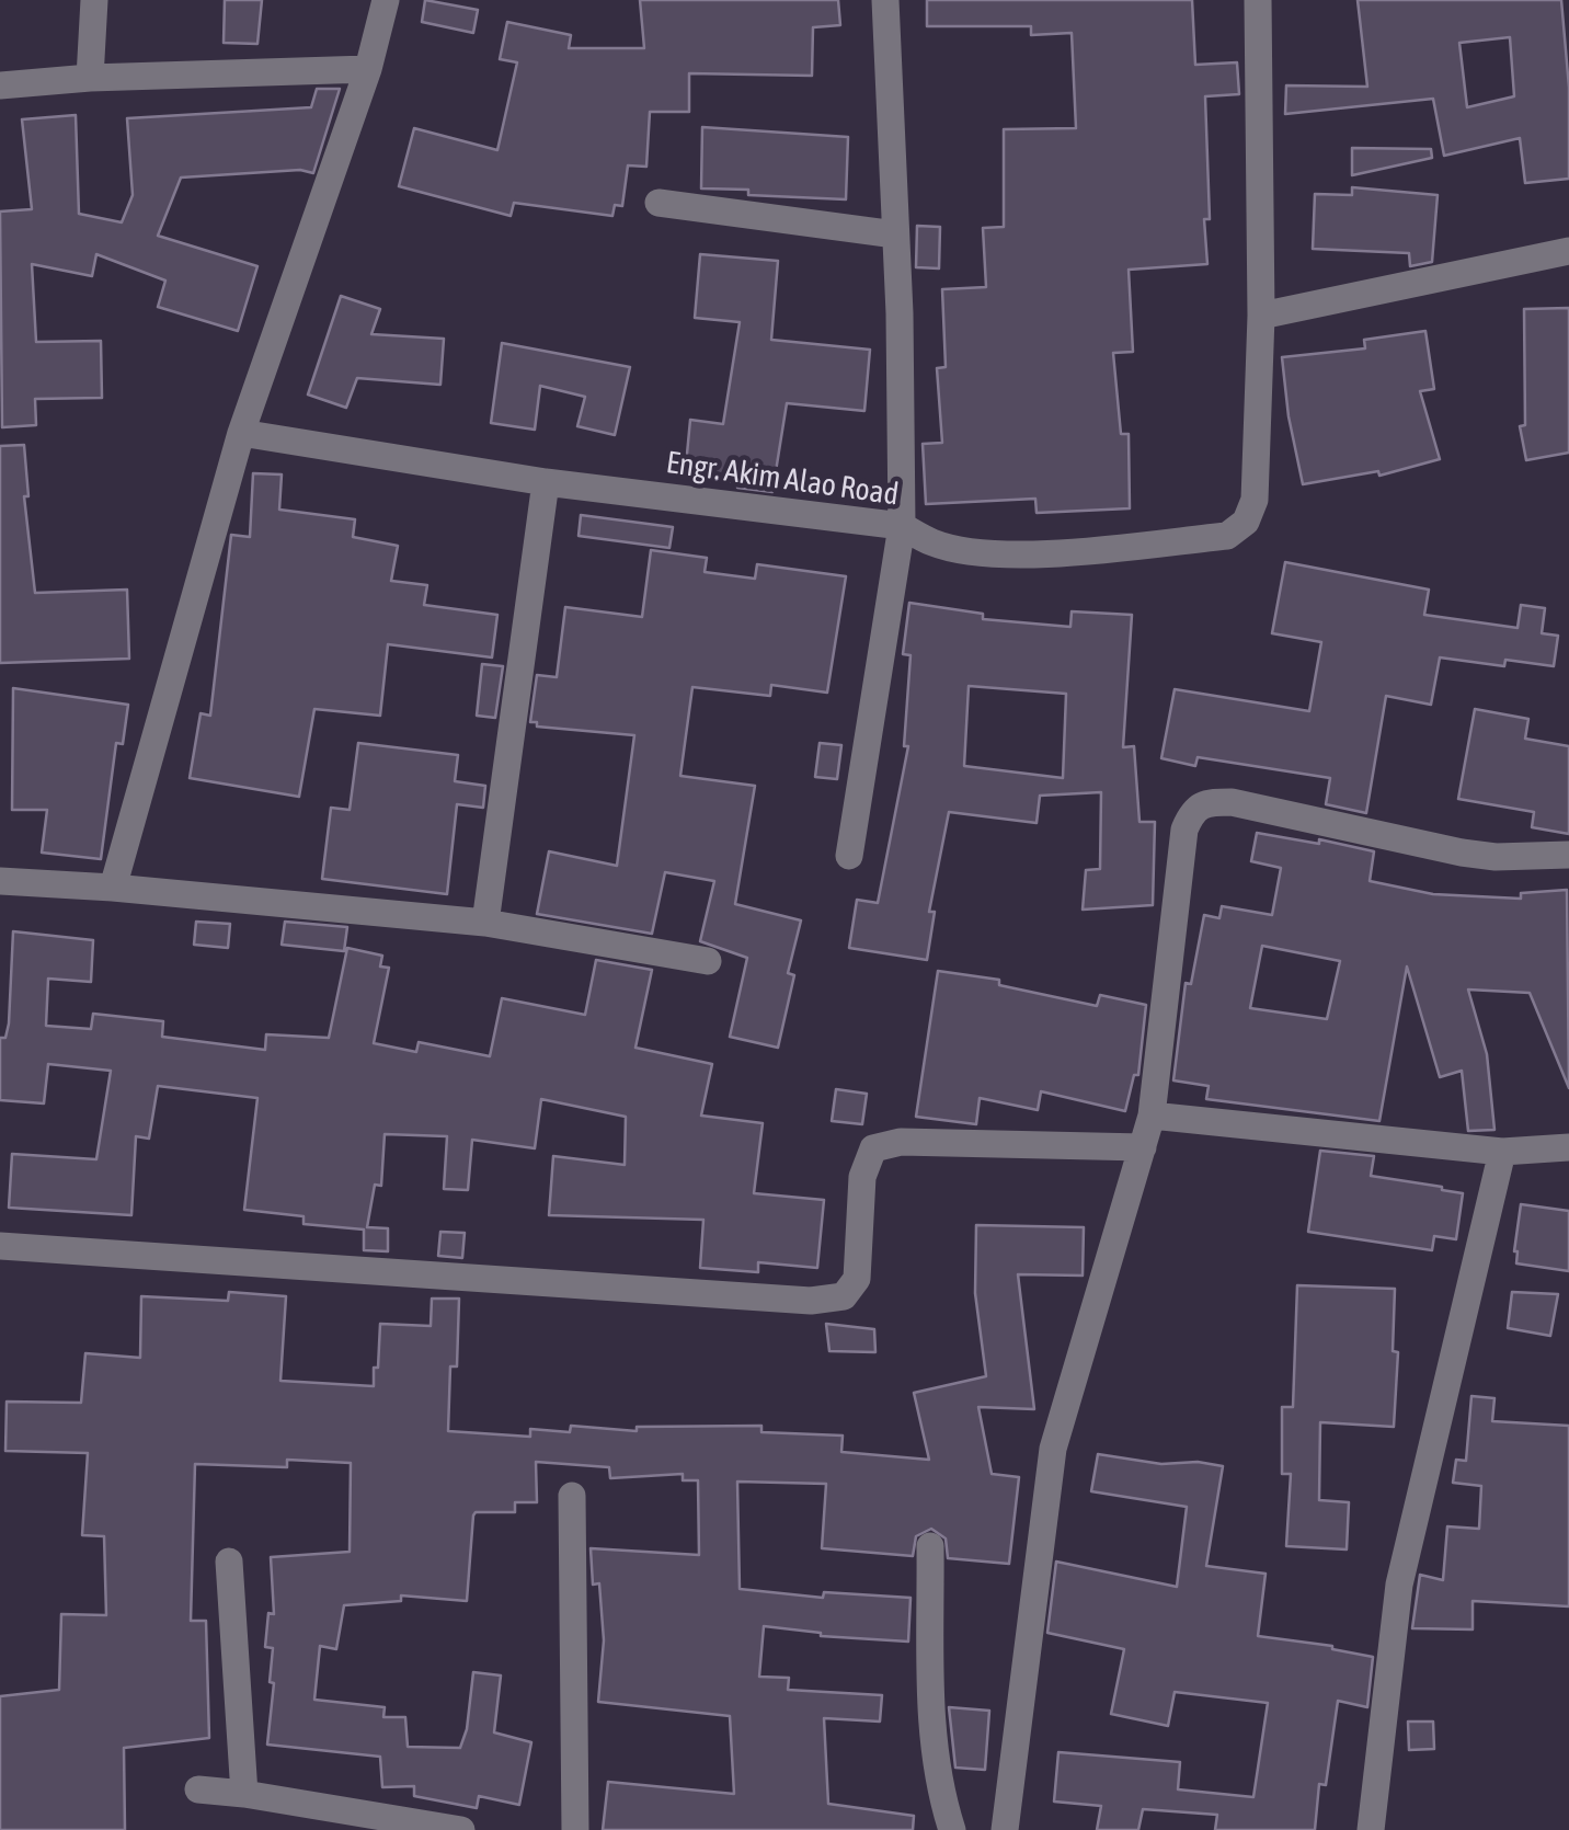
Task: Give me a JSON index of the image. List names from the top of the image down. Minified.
{"streets":{"street":["Engr. Akim Alao Road"]}}
